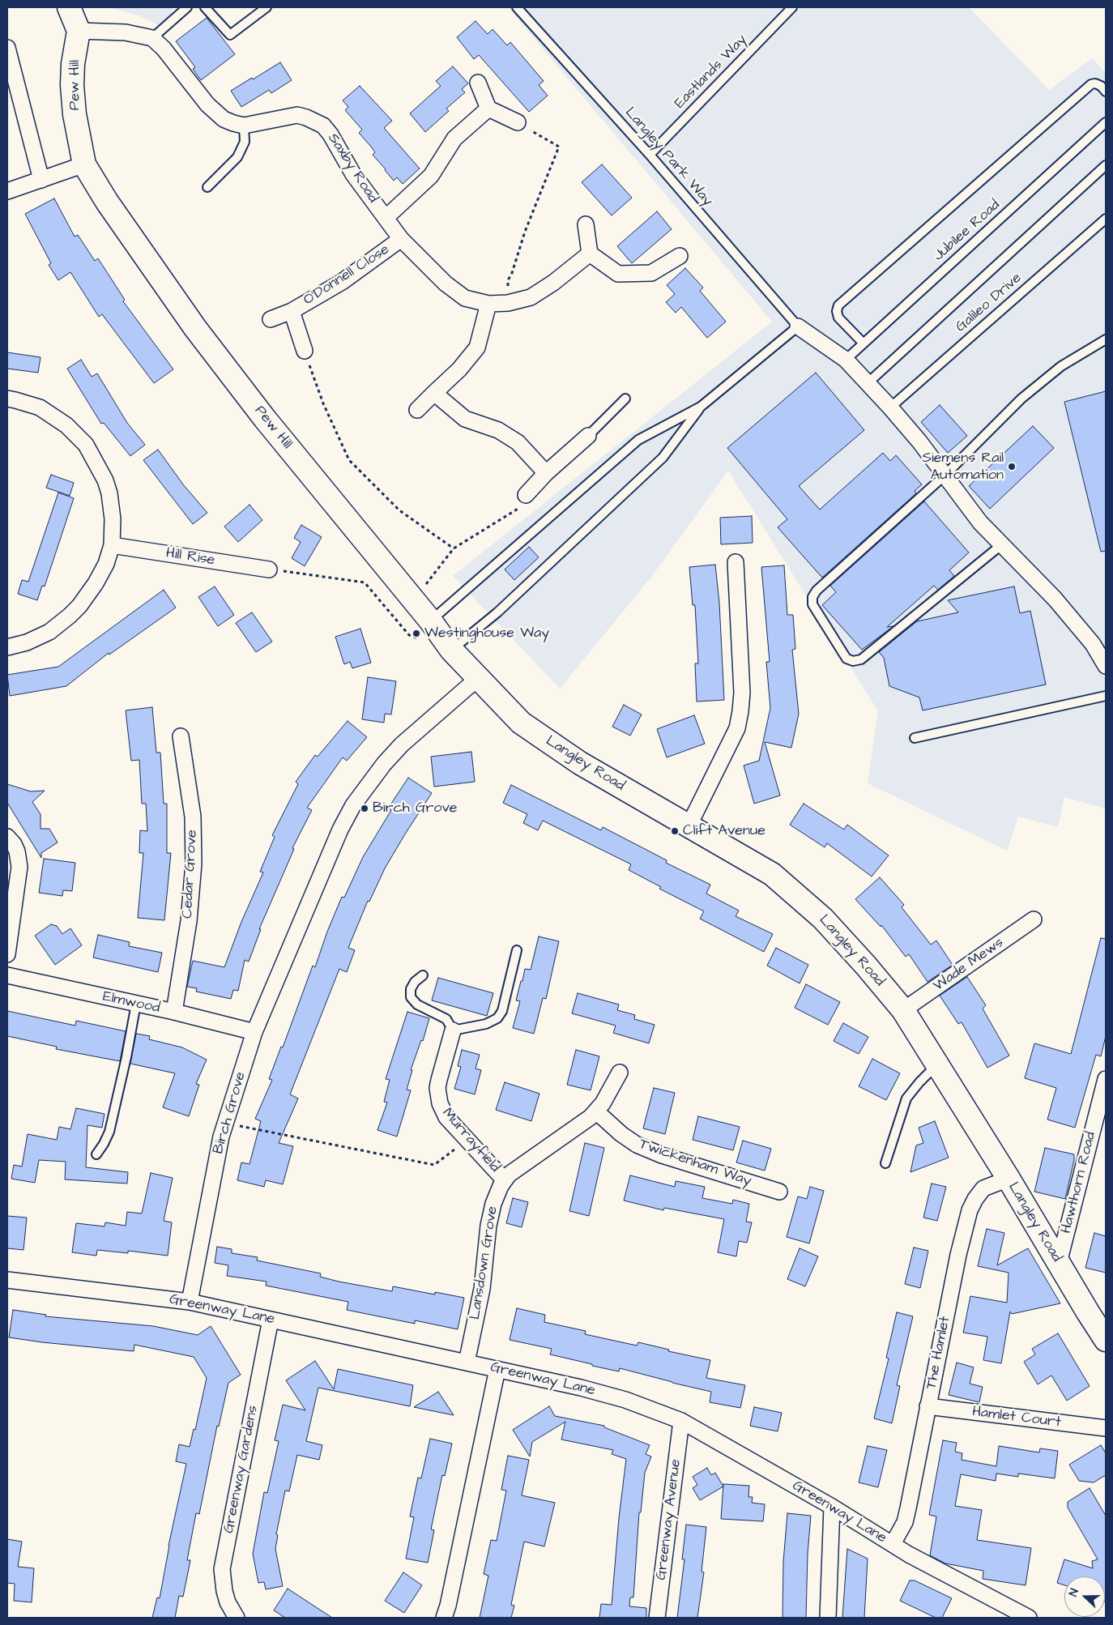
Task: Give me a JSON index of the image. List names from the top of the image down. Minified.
{"streets":{"main road":["Pew Hill","Langley Road"],"street":["Saxby Road","O'Donnell Close","Hill Rise","Cedar Grove","Wade Mews","Elmwood","Birch Grove","Murrayfield","Twickenham Way","Hawthorn Road","Lansdown Grove","Greenway Lane","The Hamlet","Hamlet Court","Greenway Gardens","Greenway Avenue"],"lane":["Eastlands Way","Langley Park Way","Jubilee Road","Galileo Drive"]},"crossings":[["Eastlands Way","Langley Park Way"],["Pew Hill","Langley Road"],["Pew Hill","Birch Grove"],["Saxby Road","O'Donnell Close"],["Langley Road","Wade Mews"],["Langley Road","Birch Grove"],["Langley Road","Hawthorn Road"],["Langley Road","The Hamlet"],["Cedar Grove","Elmwood"],["Elmwood","Birch Grove"],["Birch Grove","Greenway Lane"],["Murrayfield","Lansdown Grove"],["Twickenham Way","Lansdown Grove"],["Lansdown Grove","Greenway Lane"],["Greenway Lane","The Hamlet"],["Greenway Lane","Greenway Gardens"],["Greenway Lane","Greenway Avenue"],["The Hamlet","Hamlet Court"]],"places":["Siemens Rail Automation","Westinghouse Way","Birch Grove","Clift Avenue"],"north":"left"}
